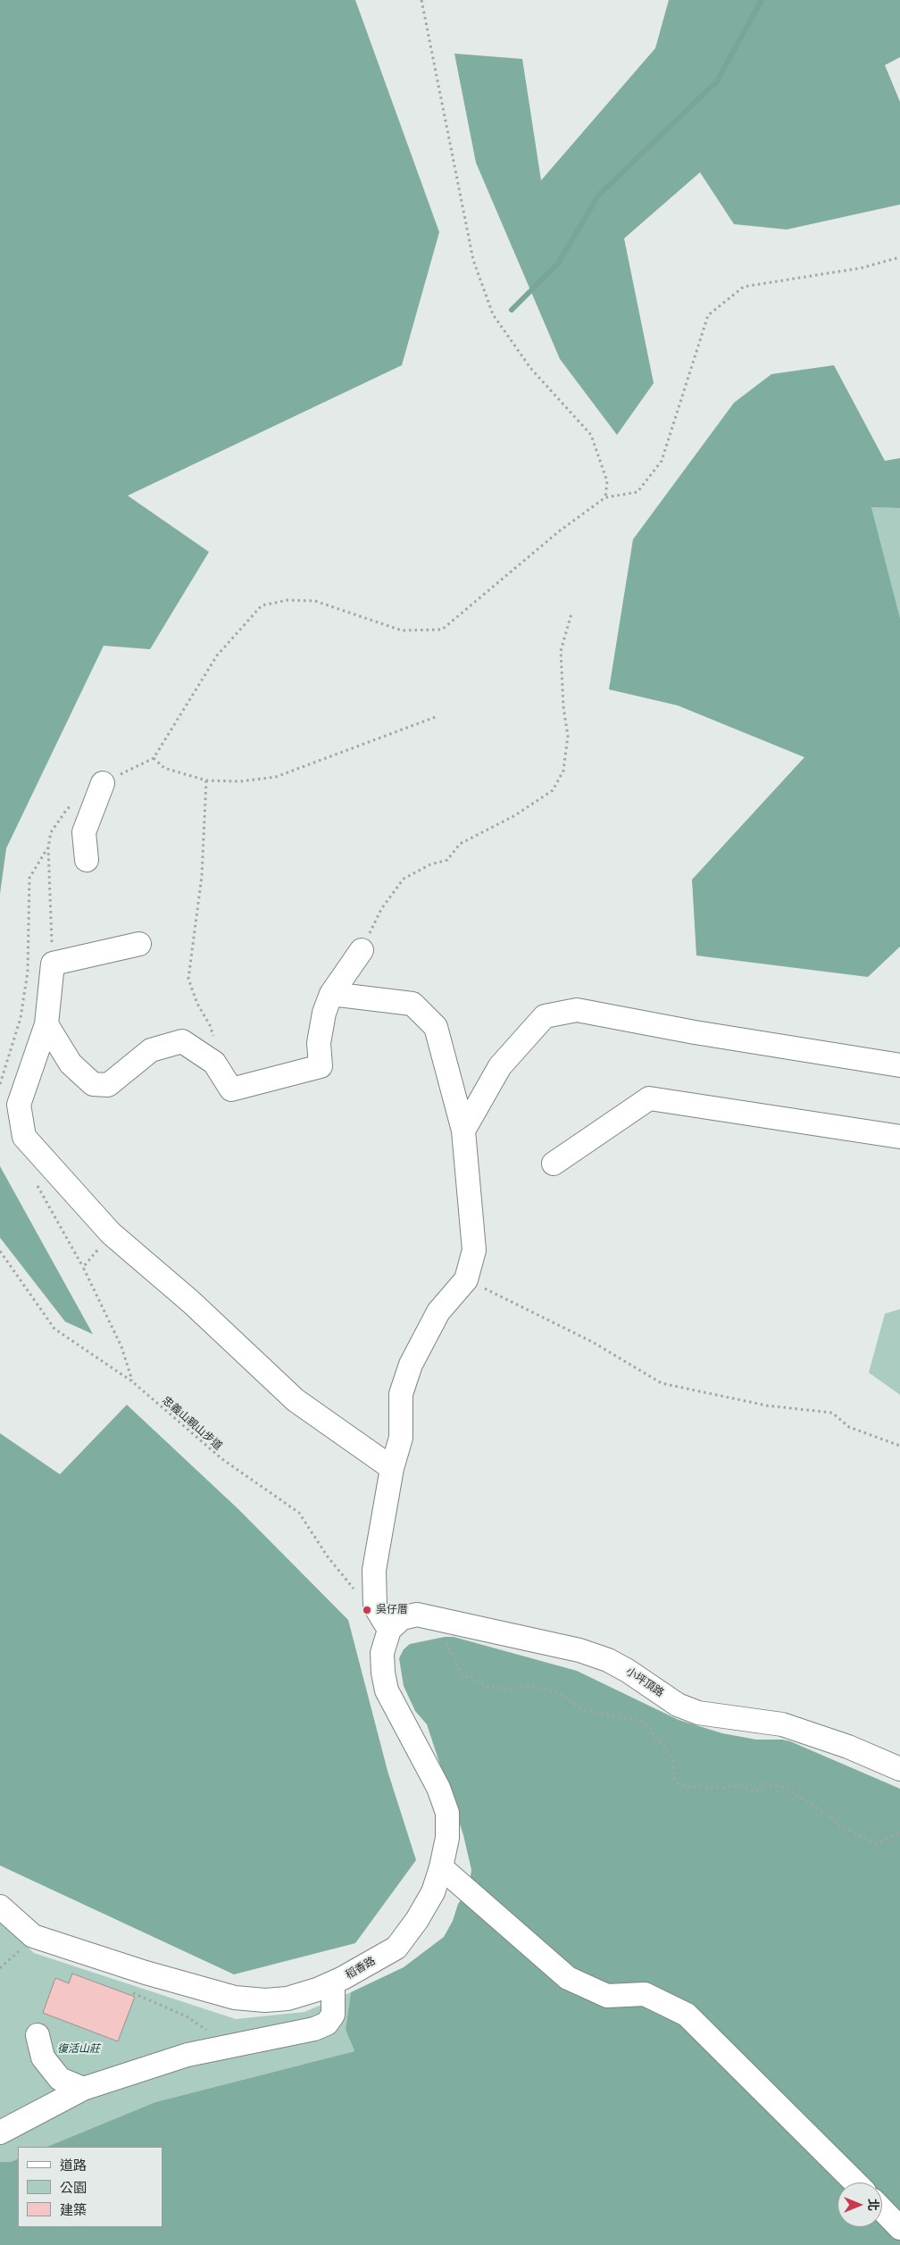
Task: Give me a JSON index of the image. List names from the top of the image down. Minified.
{"streets":{"street":["小坪頂路","稻香路"],"path":["忠義山親山步道"]},"crossings":[["小坪頂路","稻香路"]],"parks":["復活山莊"],"places":["吳仔厝"],"legend":["道路","公園","建築"],"north":"right"}
